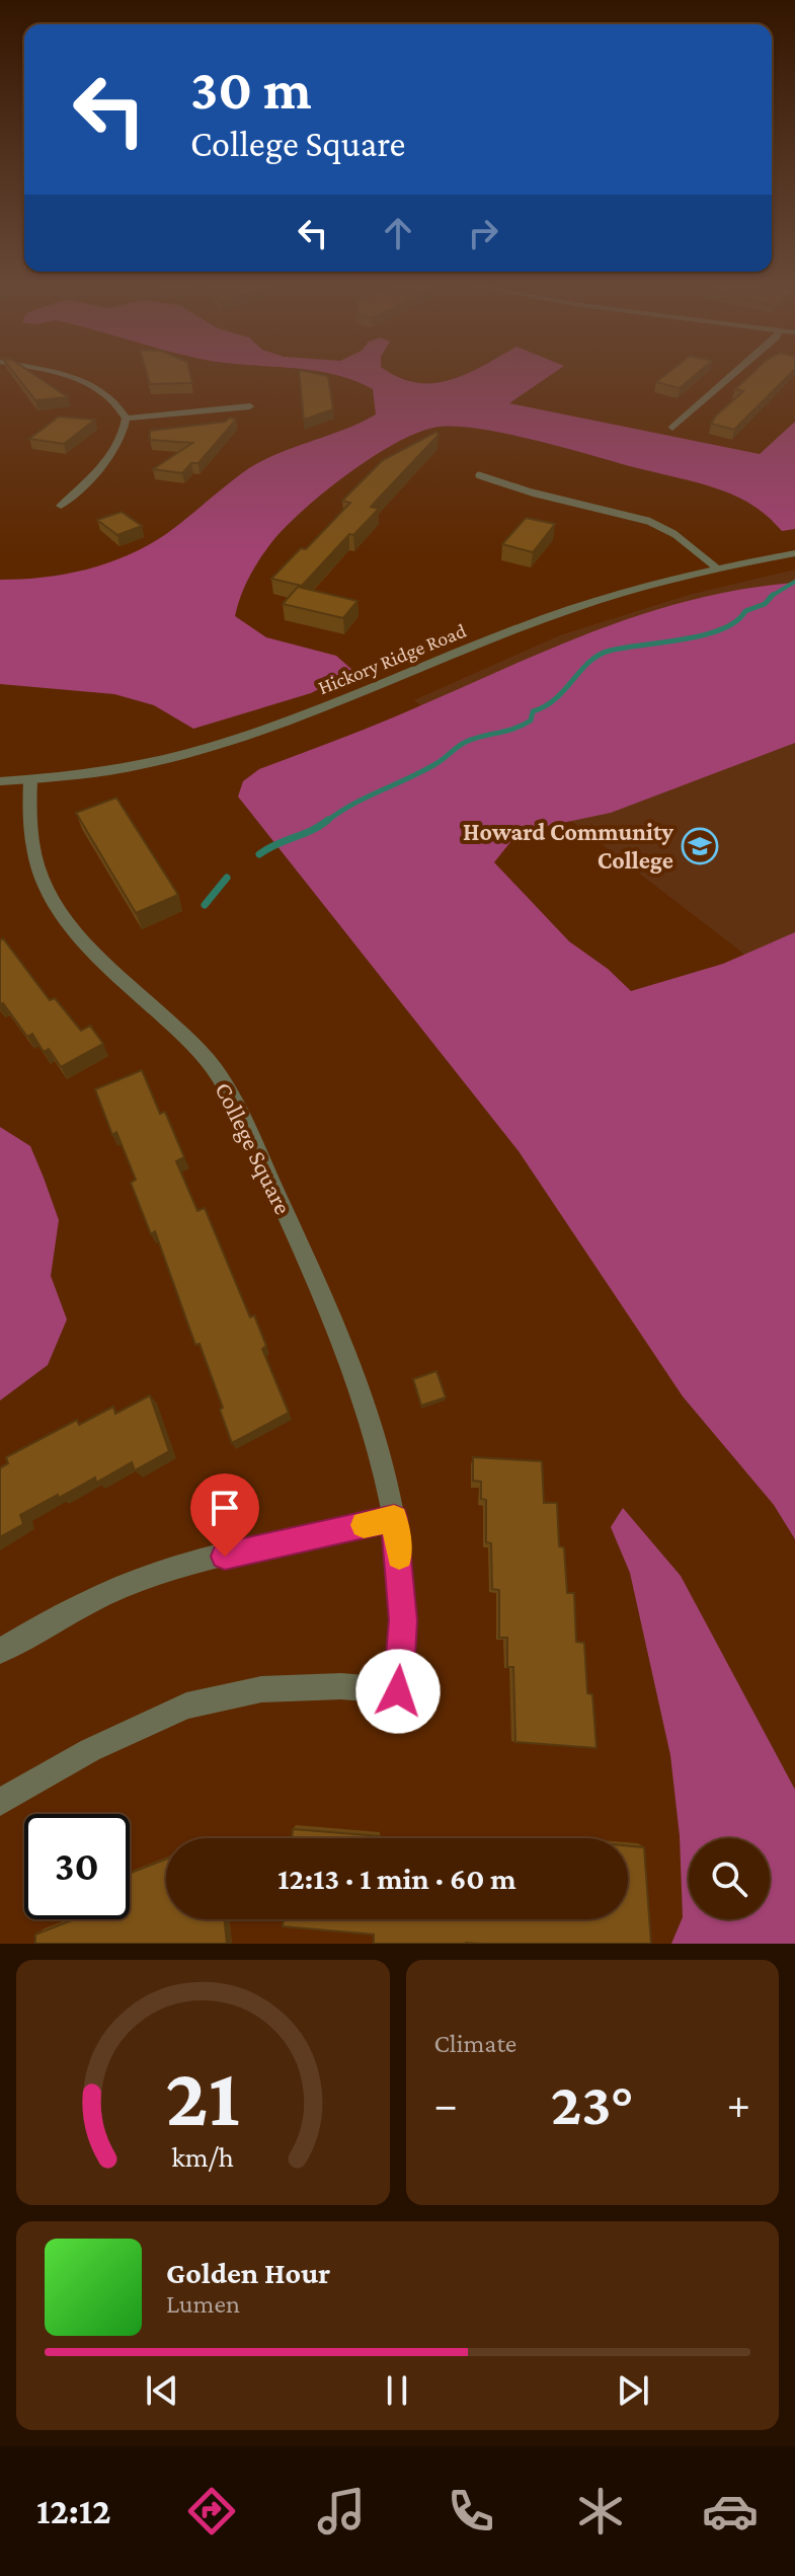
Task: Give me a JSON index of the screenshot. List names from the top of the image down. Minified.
{"streets":{"street":["Hickory Ridge Road","College Square"]},"crossings":[["Hickory Ridge Road","College Square"]],"places":{"school or university":["Howard Community College"]},"page":{"turn":["30 m","College Square"],"limit":"30","trip":"12:13 · 1 min · 60 m","tile":"Climate","heat":["−","23°","+"],"song":["Golden Hour","Lumen"],"tabs":"12:12","gauge":["21","km/h"]}}
